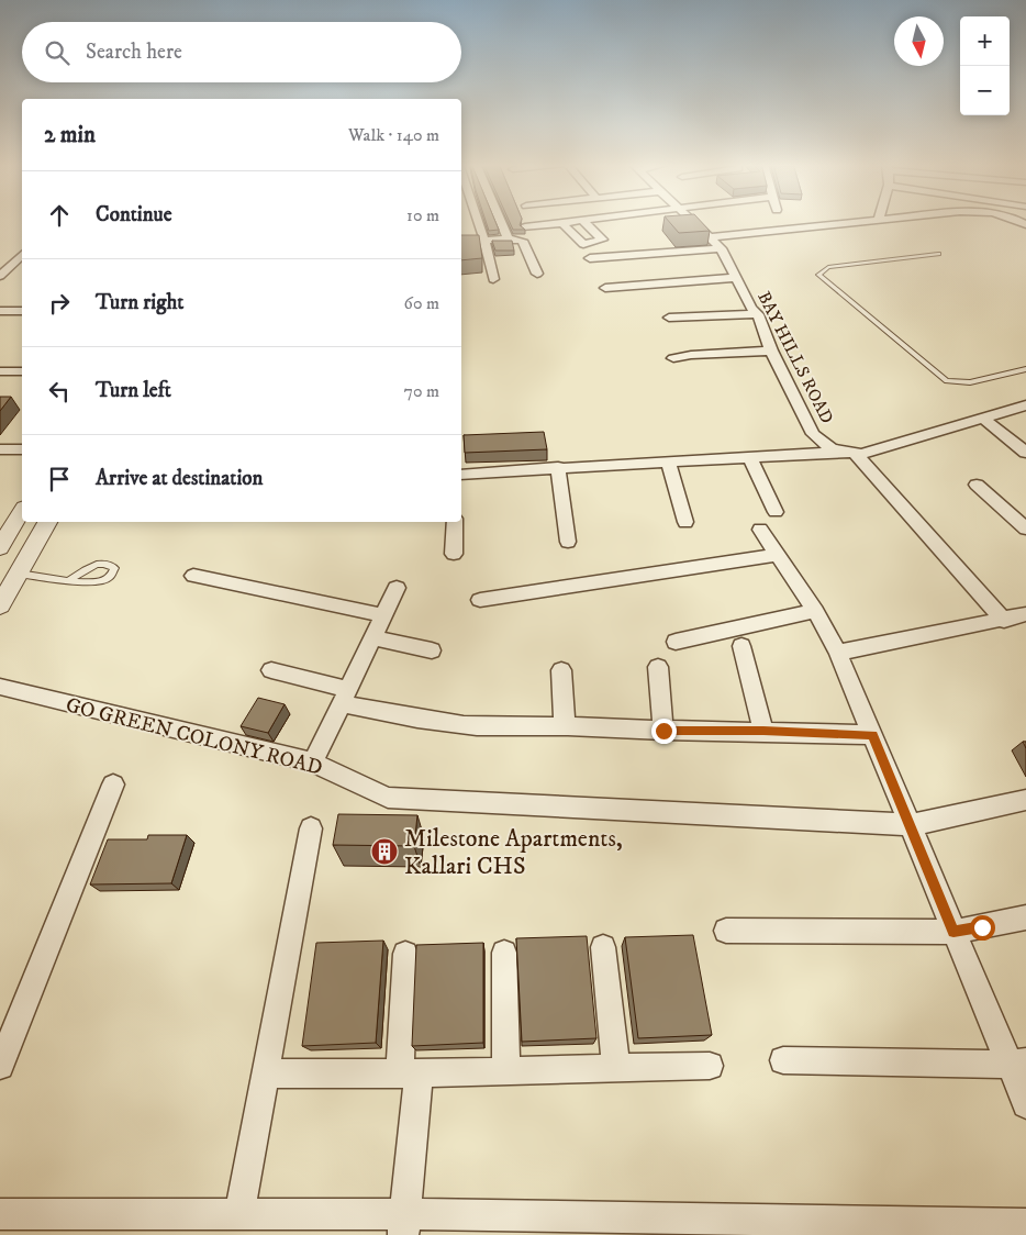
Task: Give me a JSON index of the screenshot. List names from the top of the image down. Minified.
{"streets":{"street":["BAY HILLS ROAD","GO GREEN COLONY ROAD"]},"places":{"building":["Milestone Apartments, Kallari CHS"]},"north":"bottom","page":{"map_buttons":["+","−"],"search":"Search here","heading":["2 min","Walk · 140 m"],"list":[["Continue","10 m"],["Turn right","60 m"],["Turn left","70 m"],"Arrive at destination"]}}
